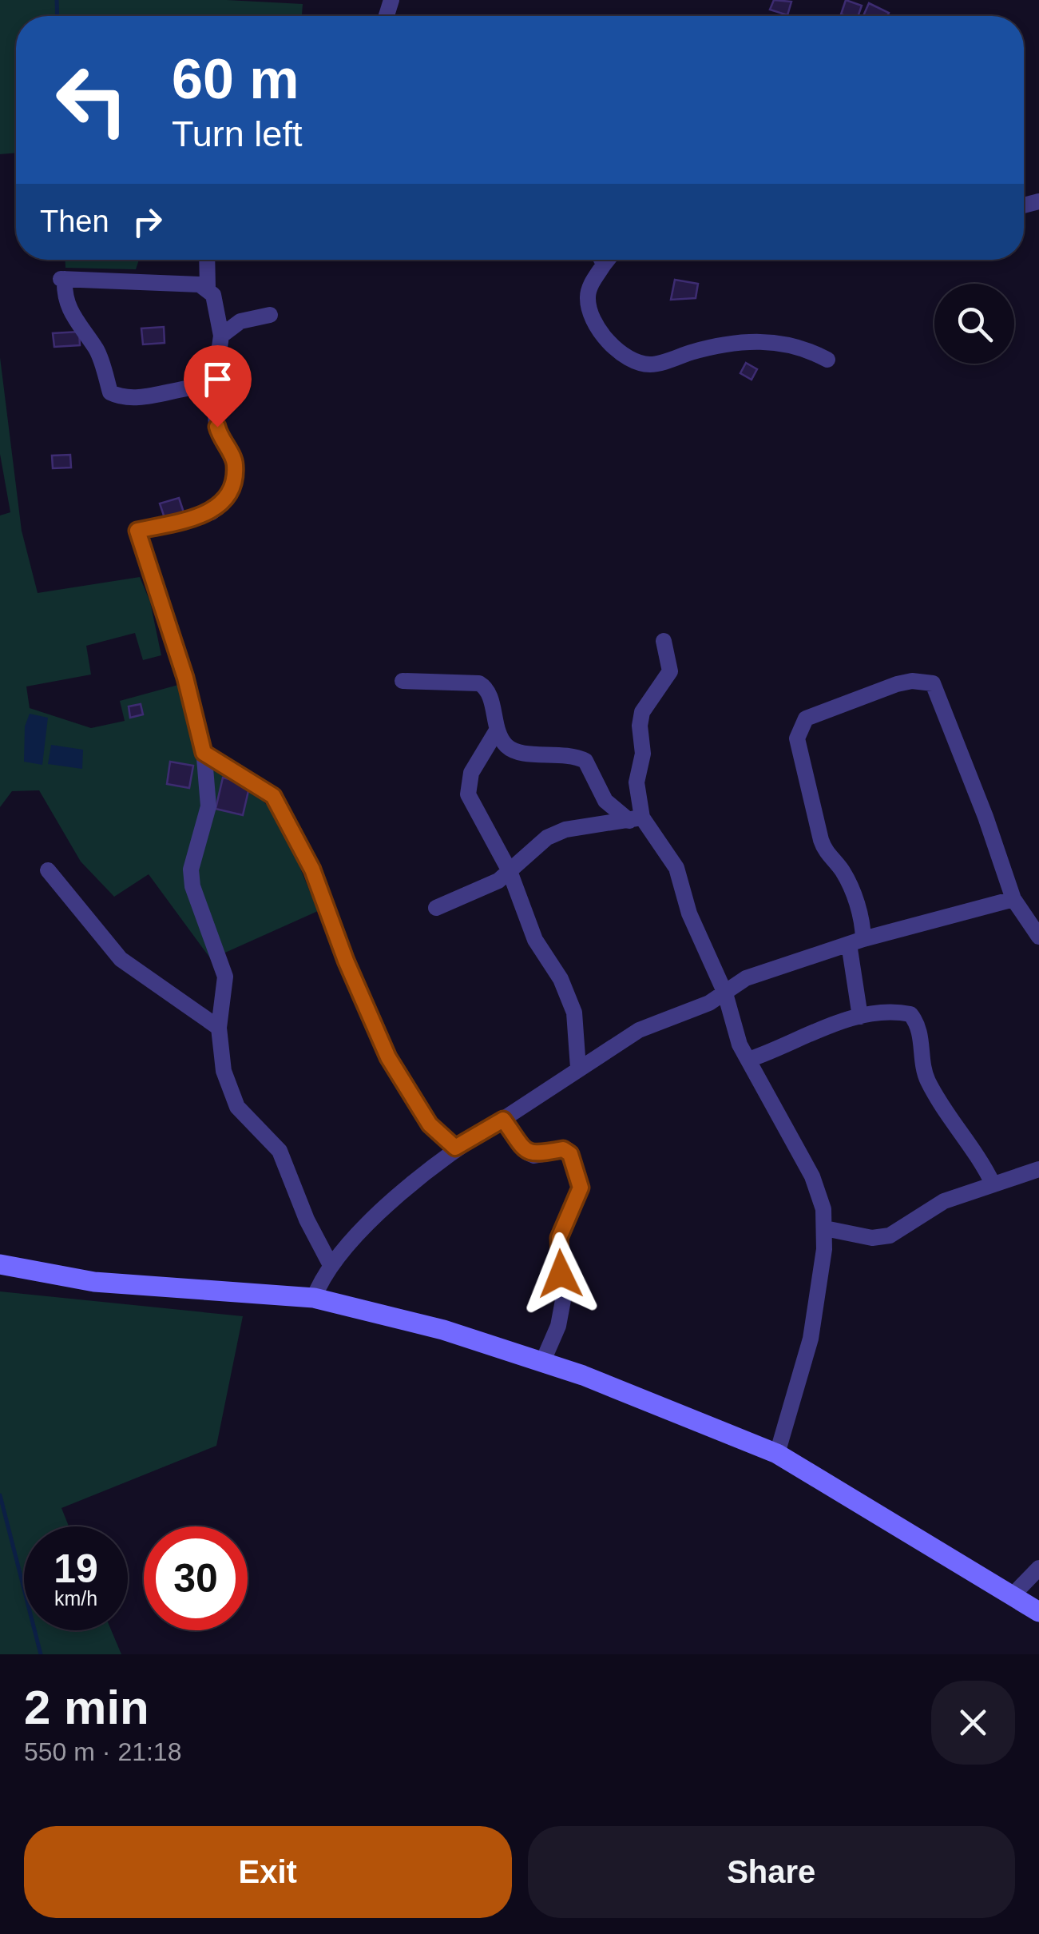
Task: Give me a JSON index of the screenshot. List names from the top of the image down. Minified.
{"page":{"turn":["60 m","Turn left"],"then":"Then","speed":"19 km/h","limit":"30","heading":["2 min","550 m · 21:18"],"buttons":["Exit","Share"]}}
